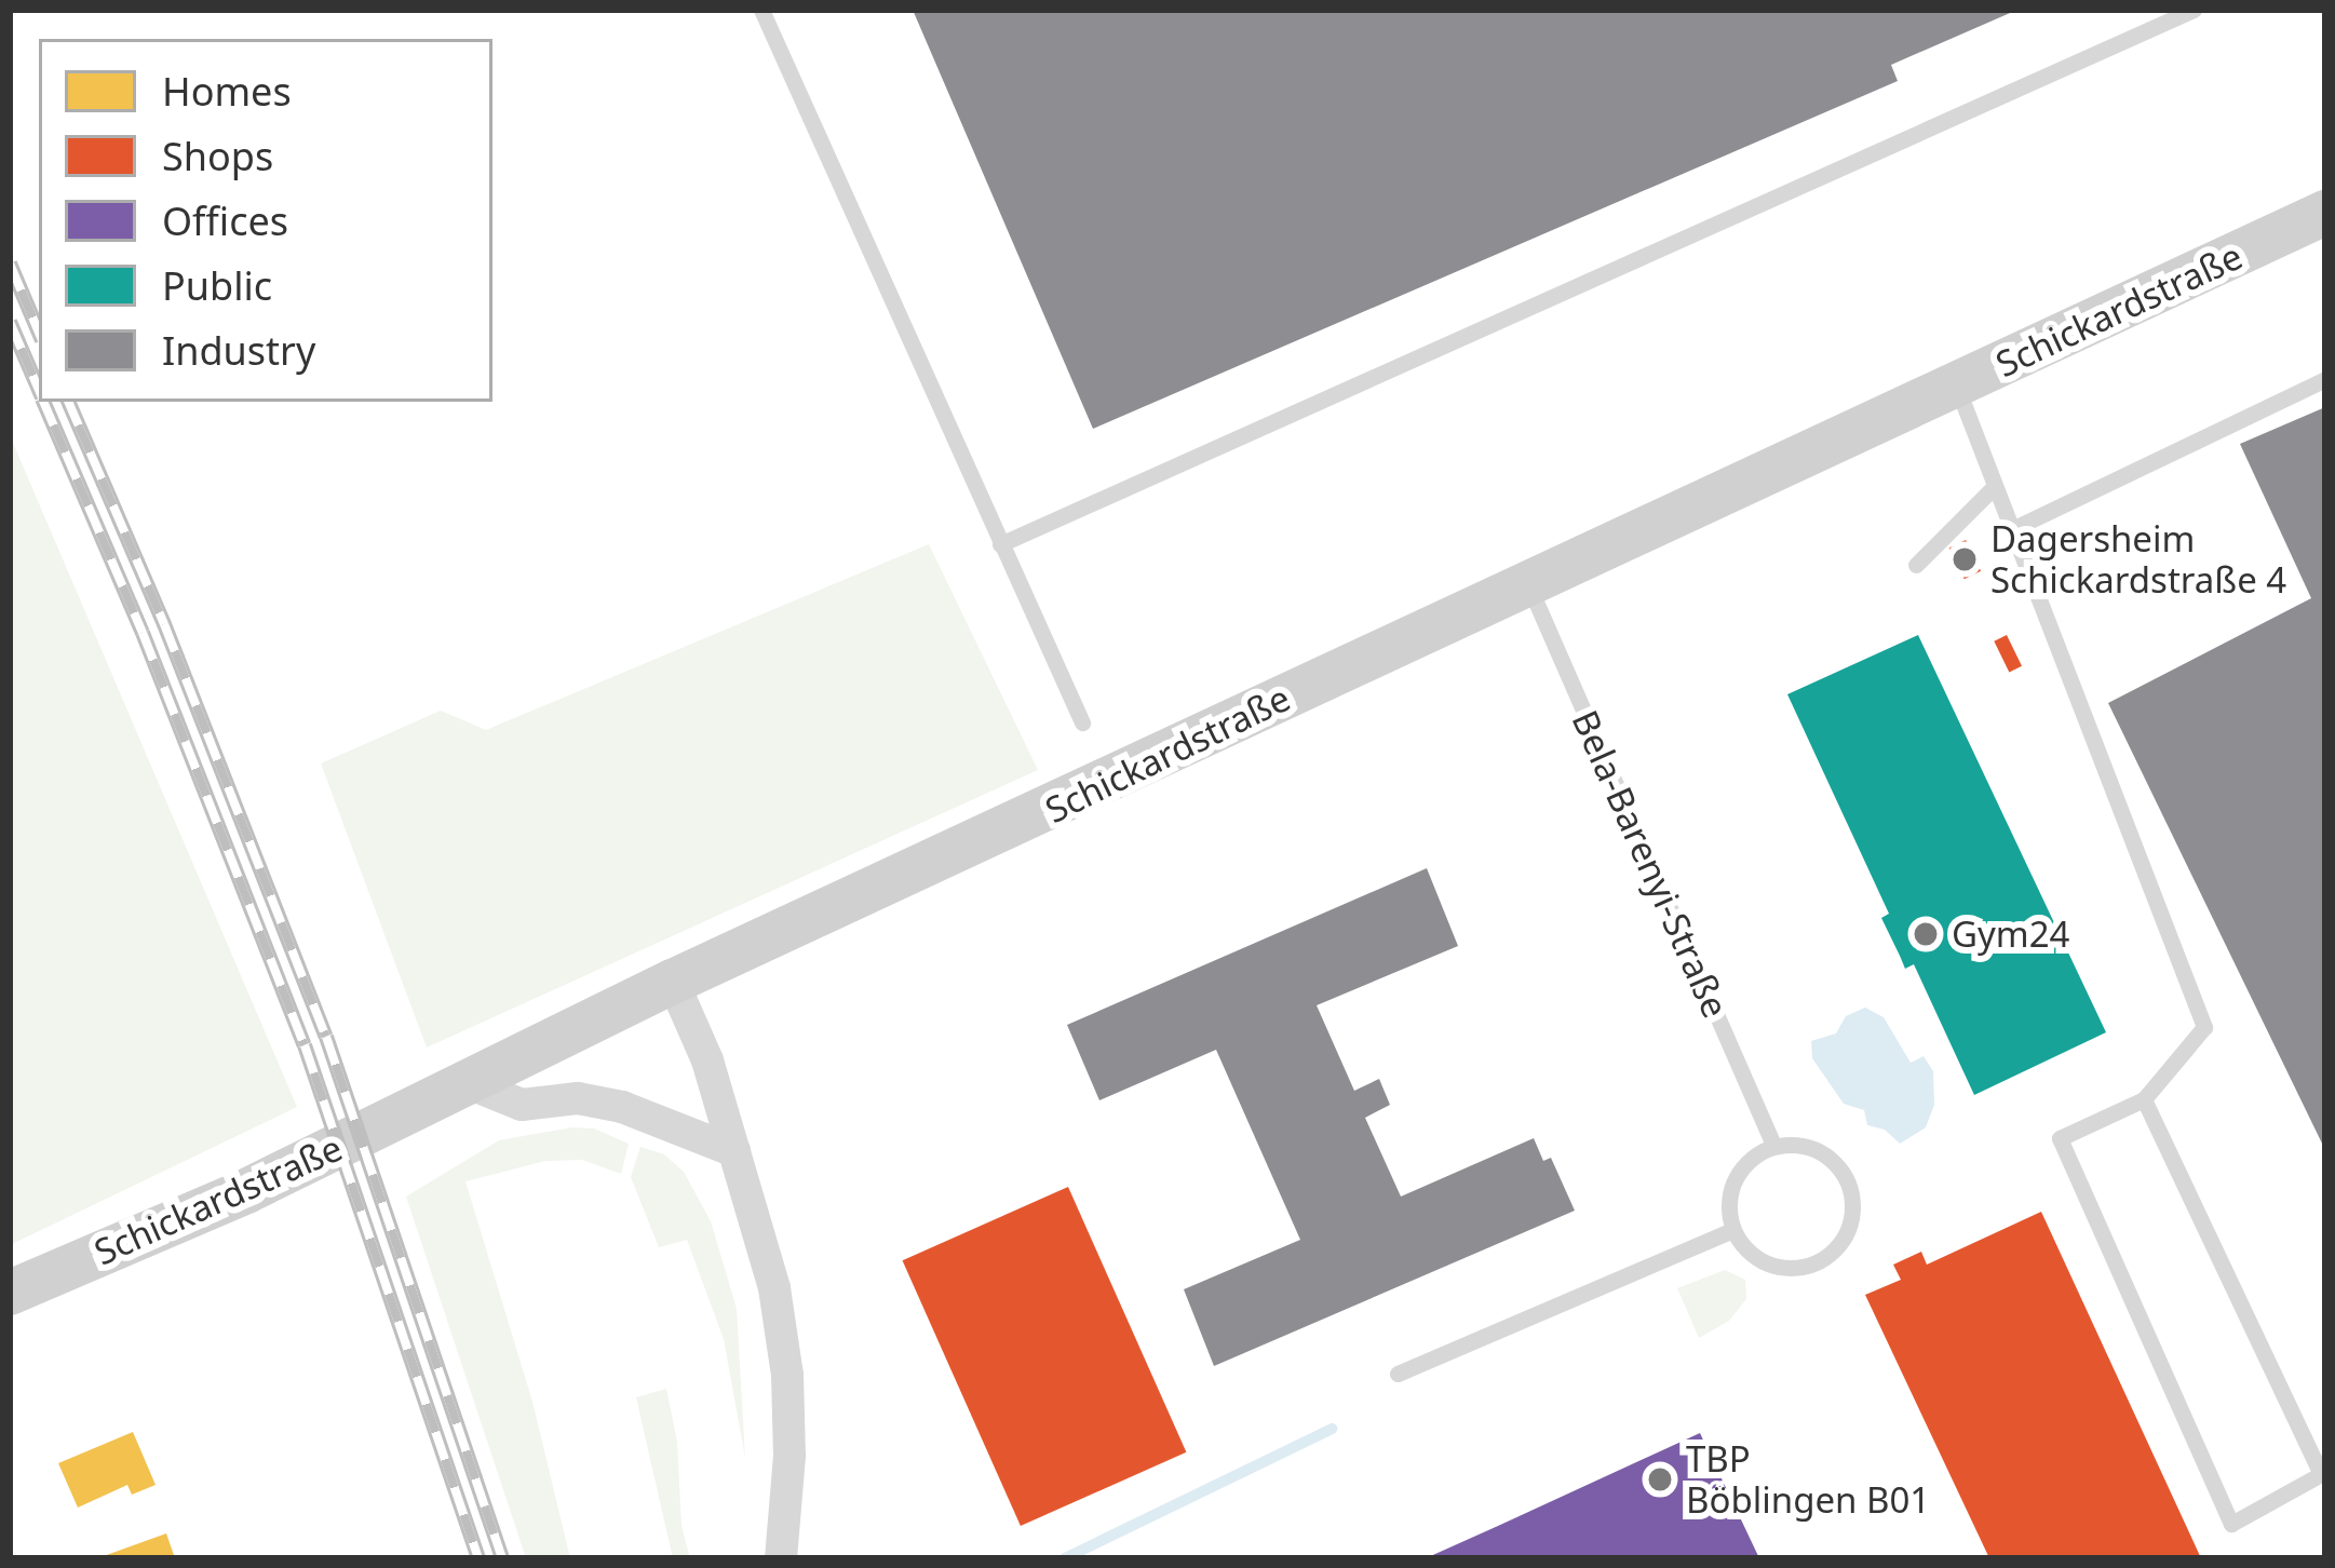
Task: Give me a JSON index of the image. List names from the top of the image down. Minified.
{"streets":{"street":["Schickardstraße"],"lane":["Bela-Barenyi-Straße"]},"crossings":[["Schickardstraße","Bela-Barenyi-Straße"]],"places":["Dagersheim Schickardstraße 4","Gym24","TBP Böblingen B01"],"legend":["Homes","Shops","Offices","Public","Industry"]}
